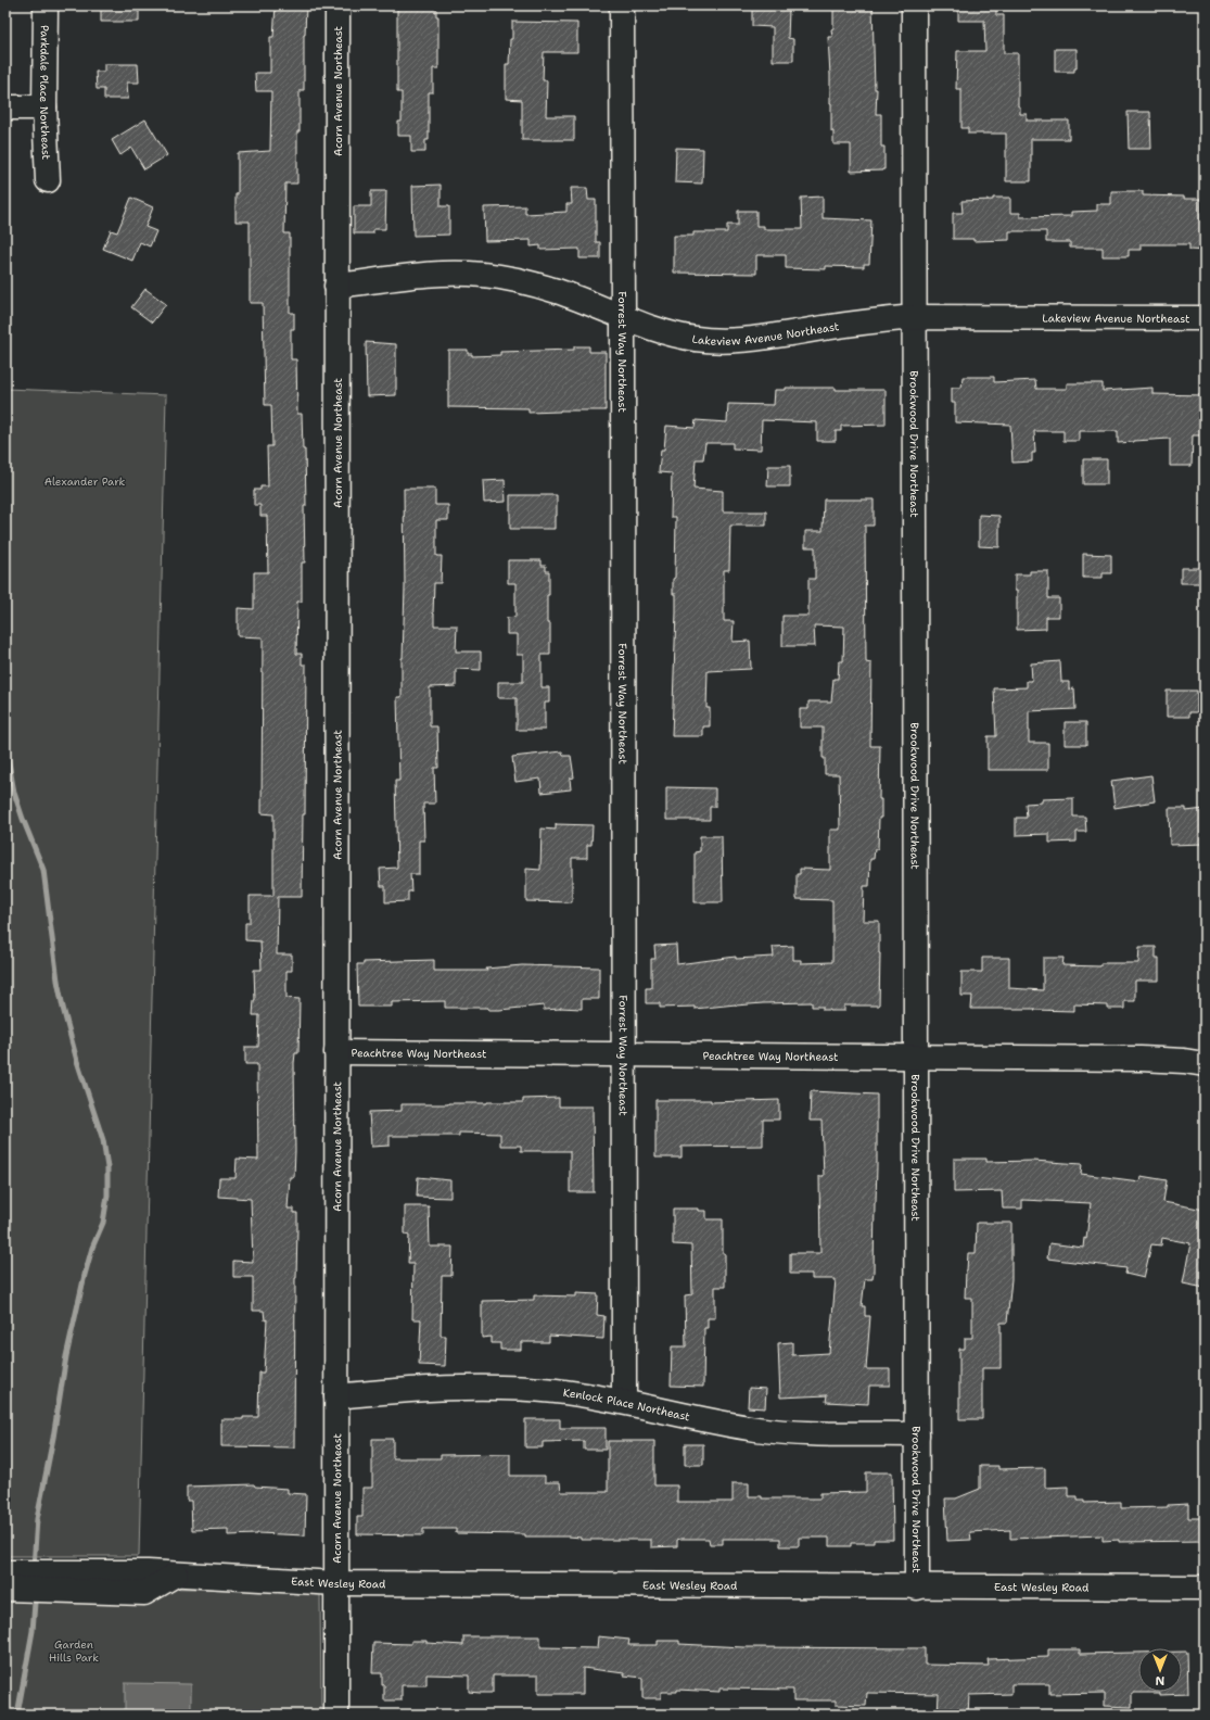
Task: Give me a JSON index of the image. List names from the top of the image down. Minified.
{"streets":{"street":["Acorn Avenue Northeast","Parkdale Place Northeast","Lakeview Avenue Northeast","Forrest Way Northeast","Brookwood Drive Northeast","Peachtree Way Northeast","Kenlock Place Northeast","East Wesley Road"]},"crossings":[["Acorn Avenue Northeast","Lakeview Avenue Northeast"],["Acorn Avenue Northeast","Peachtree Way Northeast"],["Acorn Avenue Northeast","Kenlock Place Northeast"],["Acorn Avenue Northeast","East Wesley Road"],["Lakeview Avenue Northeast","Forrest Way Northeast"],["Lakeview Avenue Northeast","Brookwood Drive Northeast"],["Forrest Way Northeast","Peachtree Way Northeast"],["Forrest Way Northeast","Kenlock Place Northeast"],["Brookwood Drive Northeast","Peachtree Way Northeast"],["Brookwood Drive Northeast","Kenlock Place Northeast"],["Brookwood Drive Northeast","East Wesley Road"]],"parks":["Alexander Park","Garden Hills Park"],"north":"bottom"}
